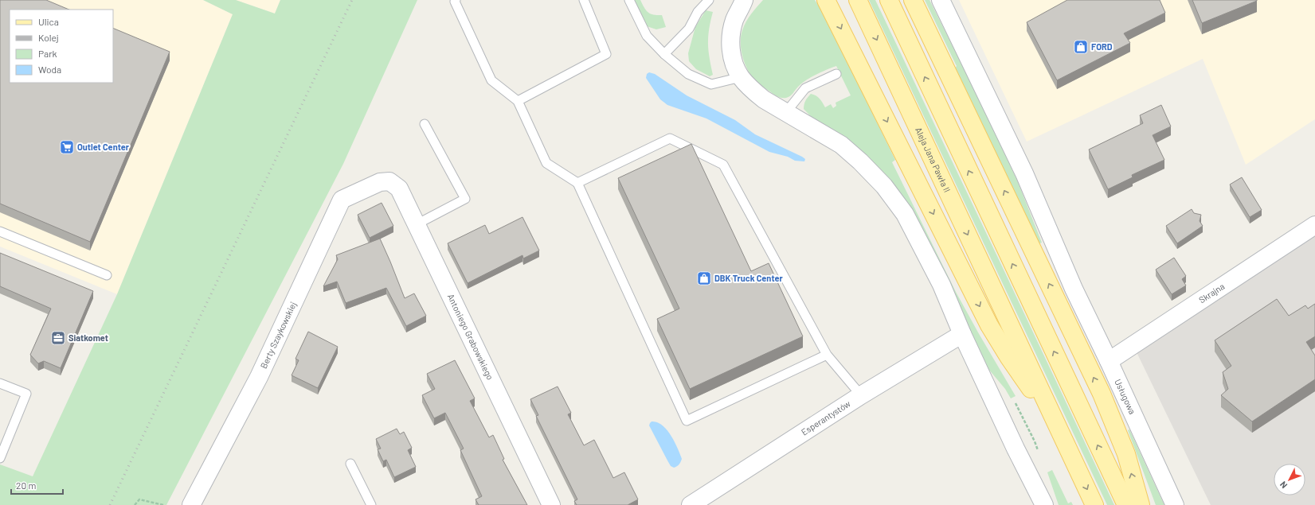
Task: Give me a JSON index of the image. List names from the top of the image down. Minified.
{"streets":{"main road":["Aleja Jana Pawła II"],"street":["Skrajna","Berty Szaykowskiej","Antoniego Grabowskiego","Usługowa","Esperantystów"]},"crossings":[["Skrajna","Usługowa"],["Berty Szaykowskiej","Antoniego Grabowskiego"]],"places":{"shop":["FORD","DBK Truck Center"],"supermarket":["Outlet Center"],"office":["Siatkomet"]},"legend":["Ulica","Kolej","Park","Woda"],"scale_bar":"20 m","north":"bottom left"}
